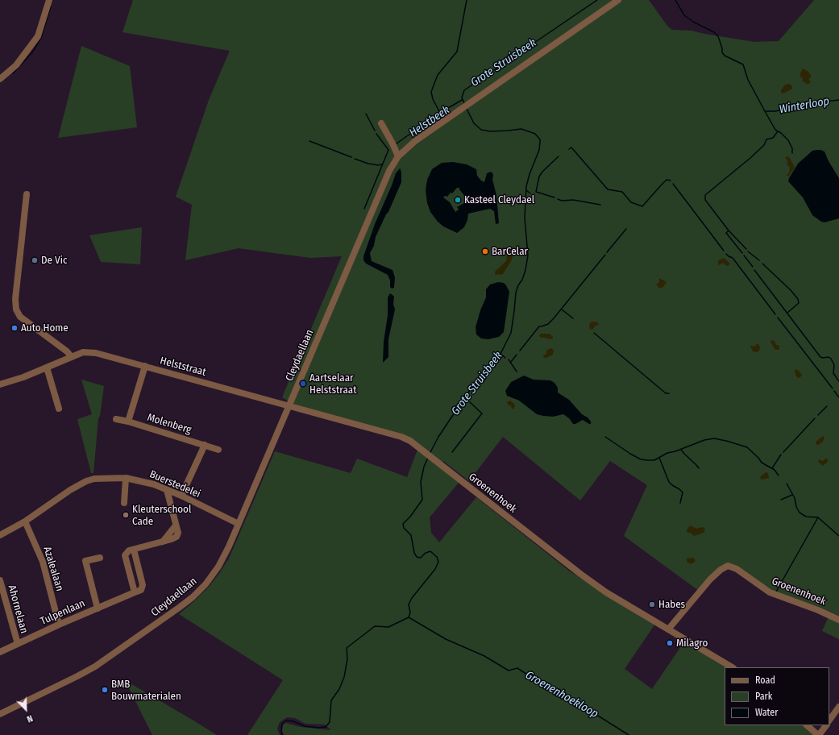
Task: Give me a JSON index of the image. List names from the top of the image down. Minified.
{"streets":{"street":["Cleydaellaan","Helststraat","Molenberg","Buerstedelei","Groenenhoek","Azalealaan","Ahornelaan","Tulpenlaan"]},"crossings":[["Cleydaellaan","Helststraat"],["Cleydaellaan","Buerstedelei"],["Cleydaellaan","Groenenhoek"],["Helststraat","Groenenhoek"],["Buerstedelei","Azalealaan"],["Azalealaan","Tulpenlaan"],["Ahornelaan","Tulpenlaan"]],"water":["Grote Struisbeek","Winterloop","Helstbeek","Groenenhoekloop"],"places":["Kasteel Cleydael","BarCelar","De Vic","Auto Home","Aartselaar Helststraat","Kleuterschool Cade","Habes","Milagro","BMB Bouwmaterialen"],"legend":["Road","Park","Water"],"north":"bottom right"}
